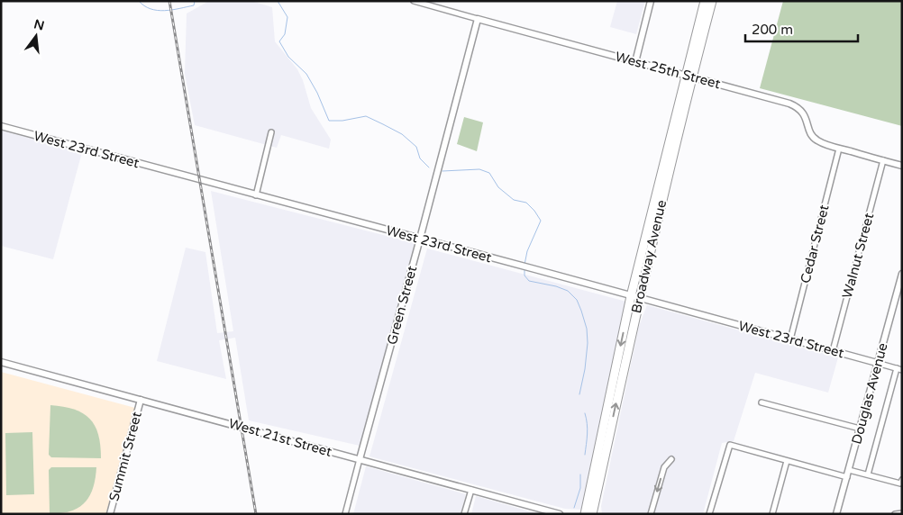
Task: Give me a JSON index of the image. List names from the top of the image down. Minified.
{"streets":{"highway":["Broadway Avenue"],"street":["West 25th Street","West 23rd Street","Cedar Street","Walnut Street","Green Street","Douglas Avenue","West 21st Street","Summit Street"]},"crossings":[["West 25th Street","Cedar Street"],["West 25th Street","Walnut Street"],["West 25th Street","Broadway Avenue"],["West 25th Street","Green Street"],["West 23rd Street","Cedar Street"],["West 23rd Street","Walnut Street"],["West 23rd Street","Broadway Avenue"],["West 23rd Street","Green Street"],["West 23rd Street","Douglas Avenue"],["Green Street","West 21st Street"],["West 21st Street","Summit Street"]],"scale_bar":"200 m","north":"top"}
